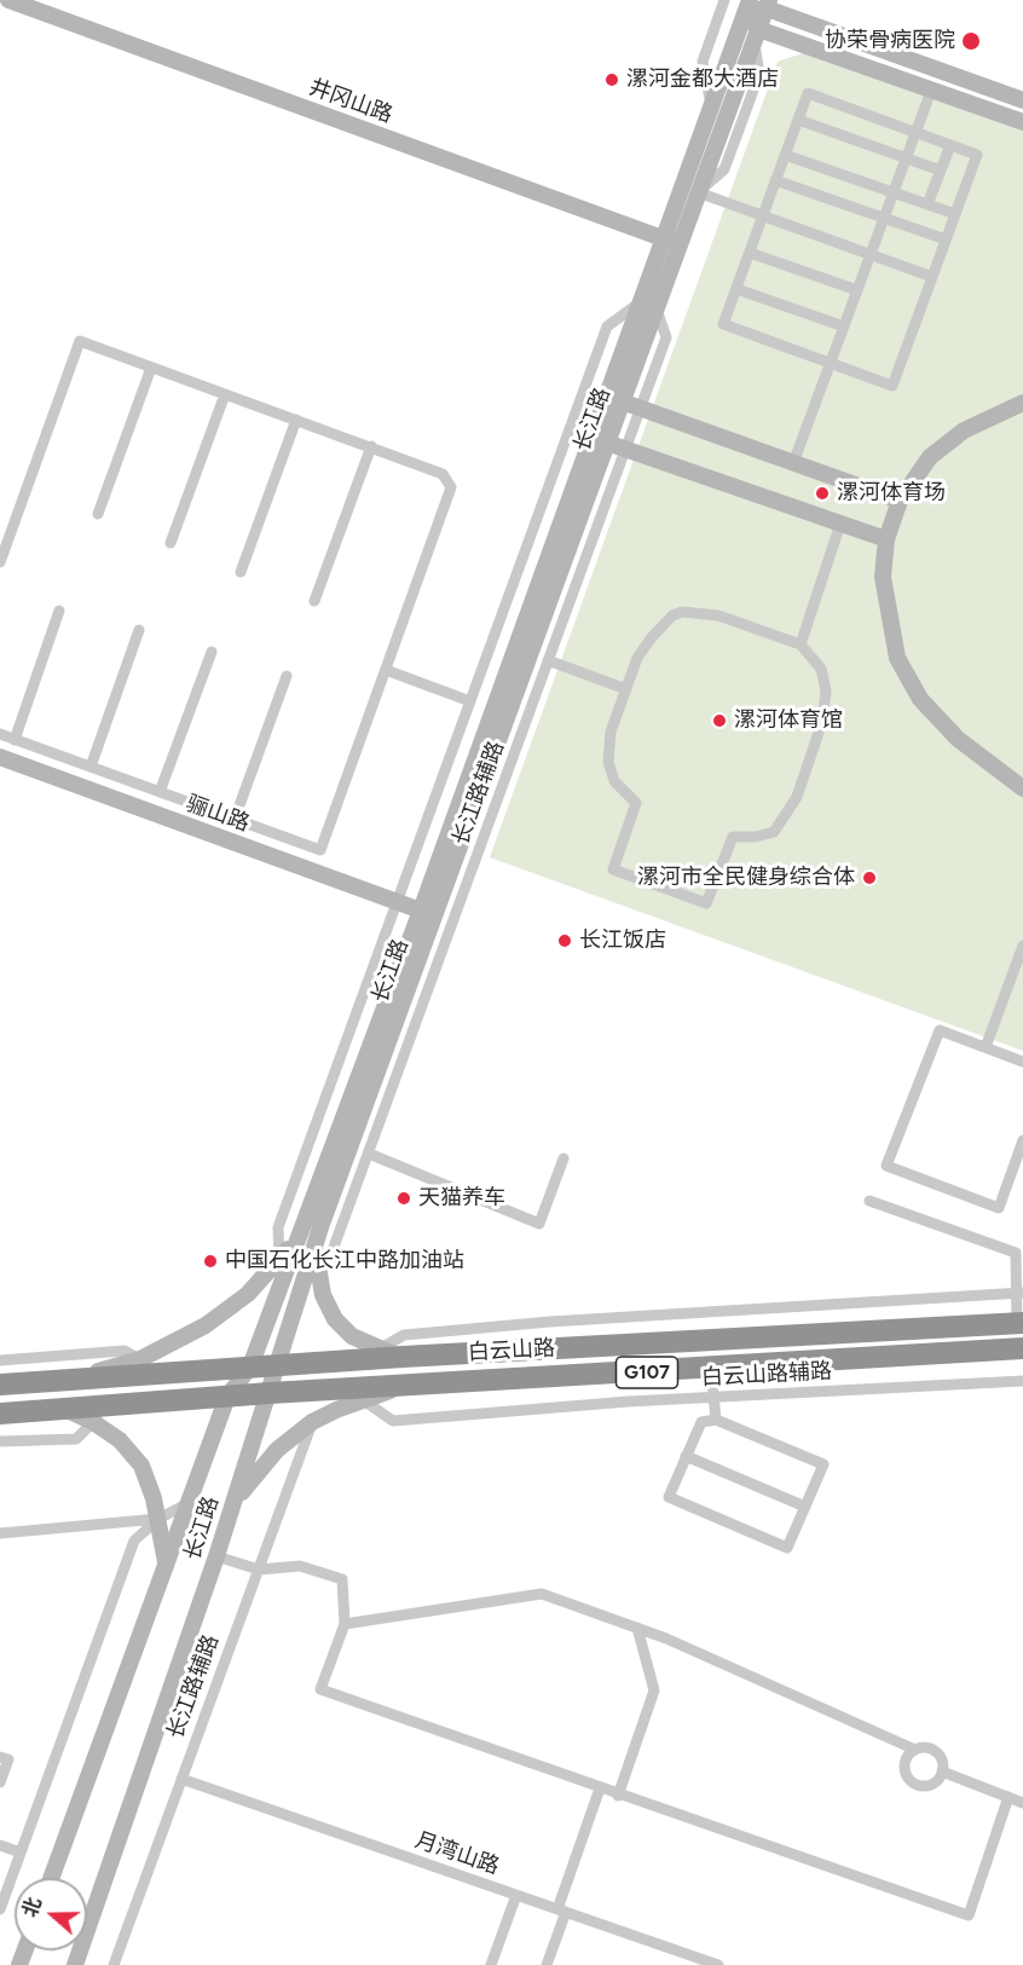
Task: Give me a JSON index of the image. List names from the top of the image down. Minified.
{"streets":{"highway":["白云山路","G107"],"main road":["井冈山路","长江路","骊山路"],"street":["长江路辅路","白云山路辅路","月湾山路"]},"crossings":[["井冈山路","长江路"],["长江路","长江路辅路"],["长江路","骊山路"],["长江路","白云山路"],["长江路辅路","骊山路"],["长江路辅路","月湾山路"],["白云山路","白云山路辅路"]],"places":["协荣骨病医院","漯河金都大酒店","漯河体育场","漯河体育馆","漯河市全民健身综合体","长江饭店","天猫养车","中国石化长江中路加油站"],"north":"left"}
